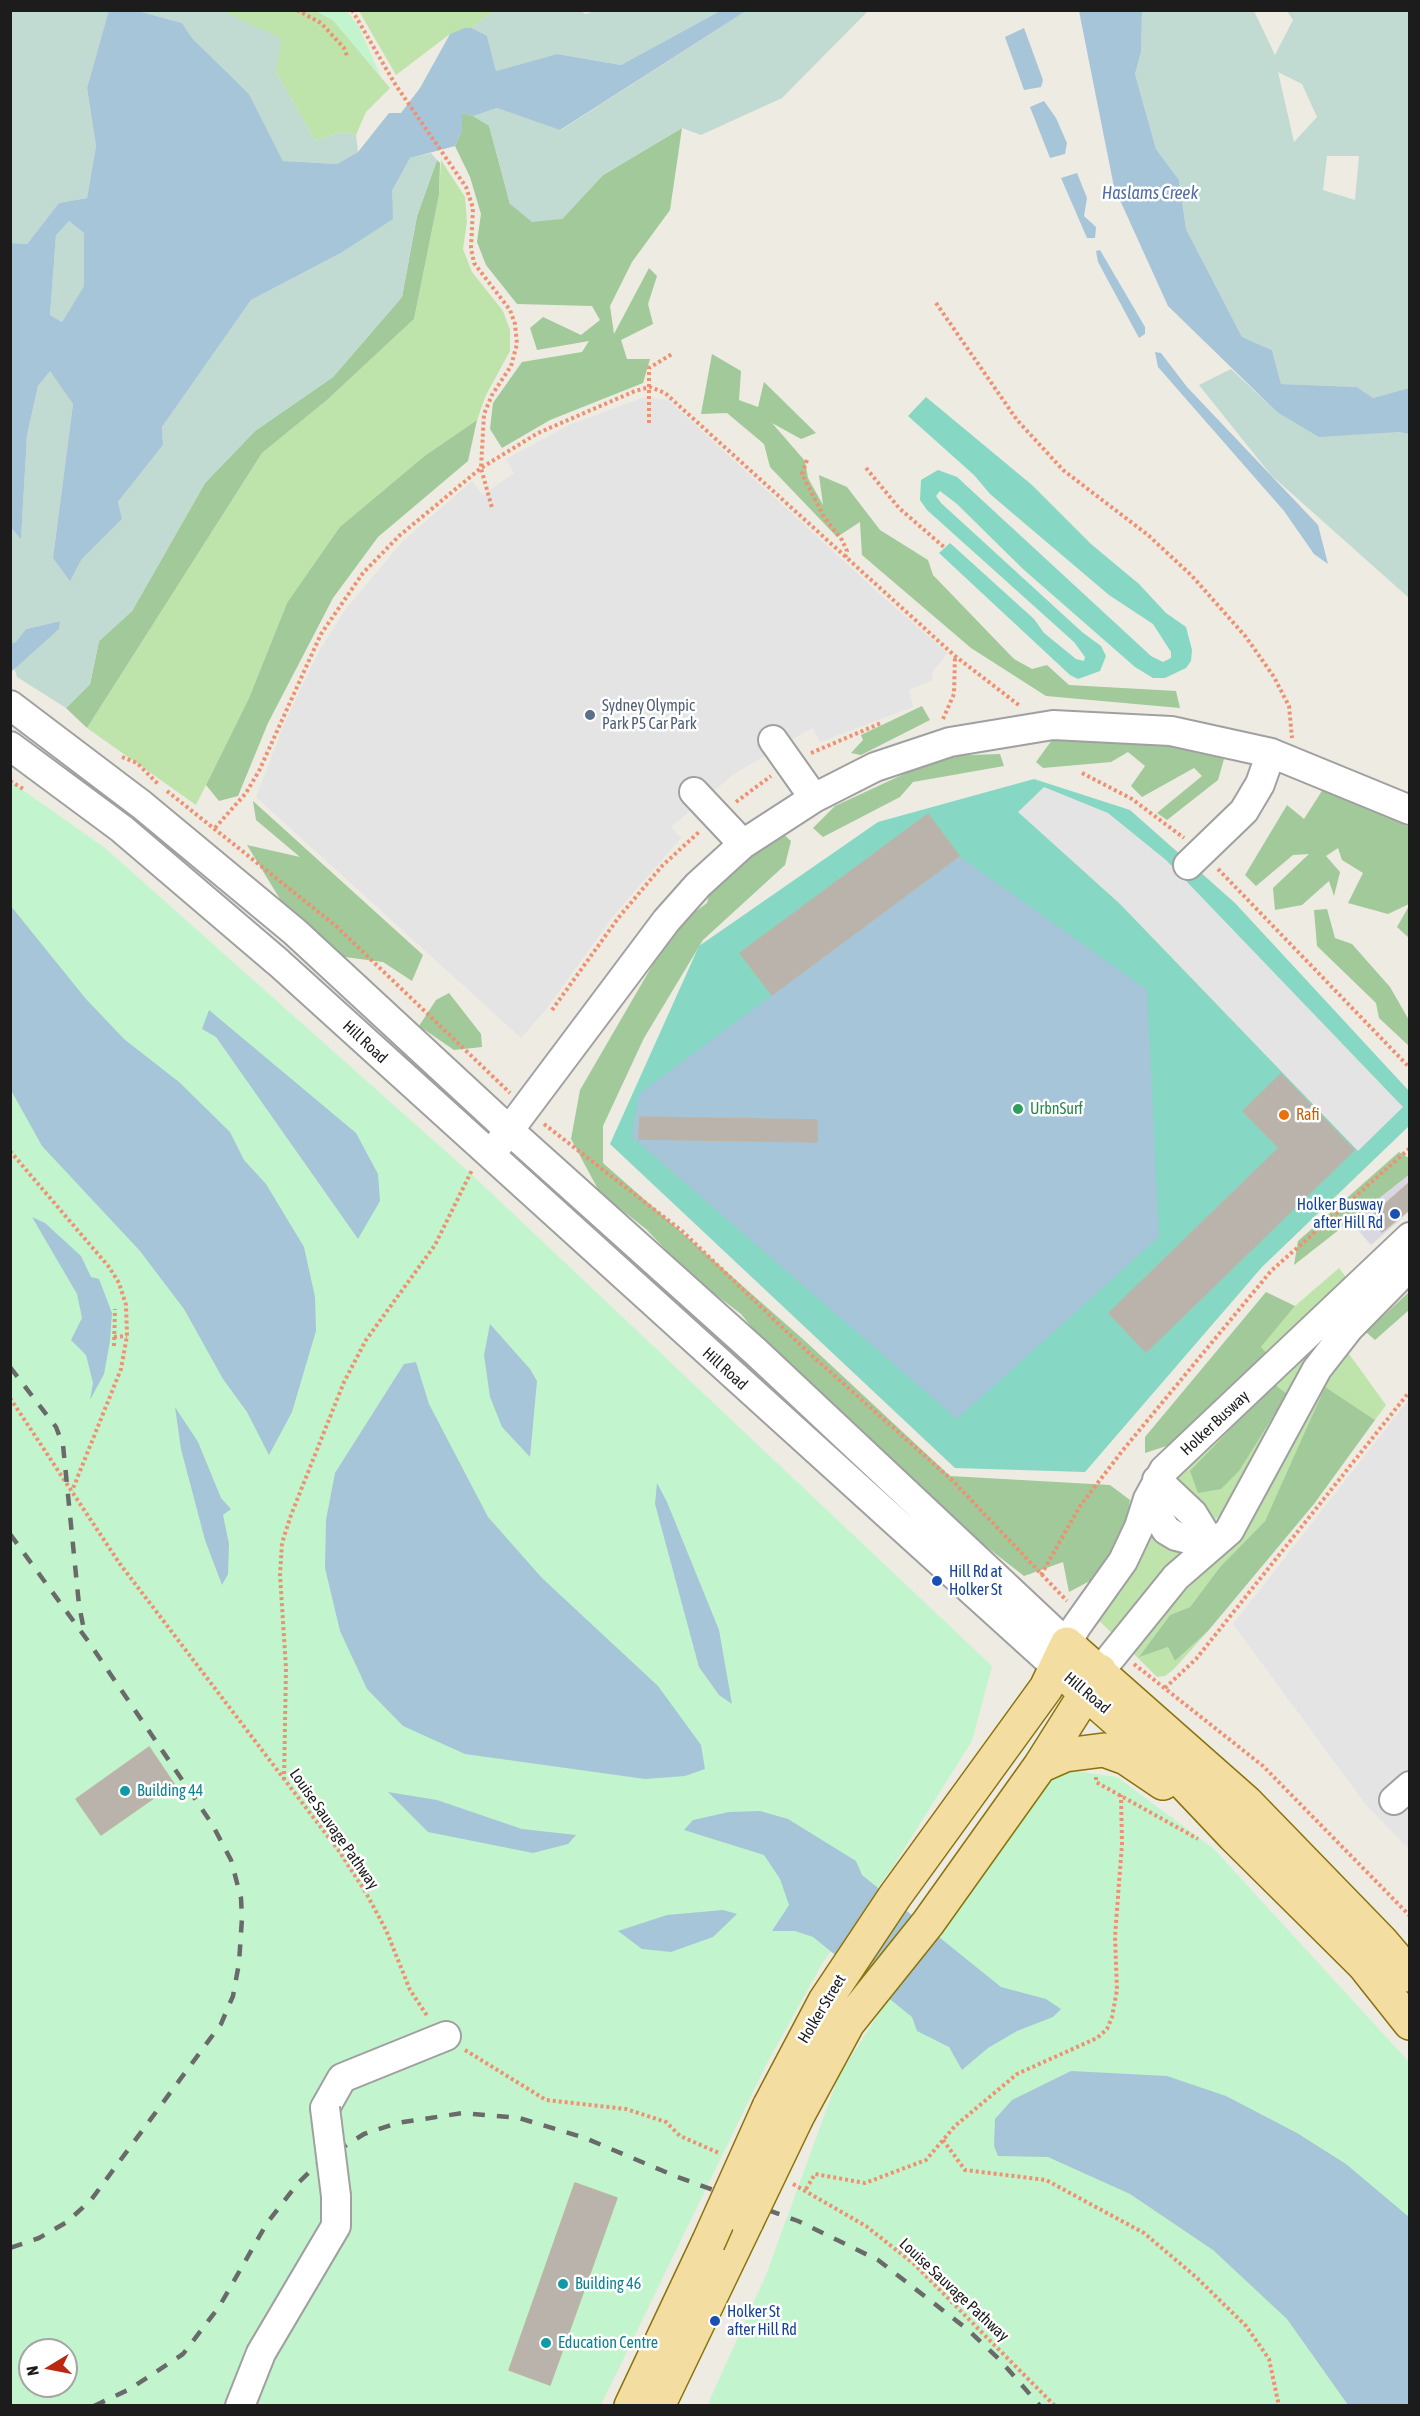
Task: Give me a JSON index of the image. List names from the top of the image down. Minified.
{"streets":{"main road":["Hill Road","Holker Street"],"street":["Holker Busway"],"path":["Louise Sauvage Pathway"]},"crossings":[["Hill Road","Holker Busway"],["Hill Road","Holker Street"],["Holker Busway","Holker Street"]],"water":["Haslams Creek"],"places":["Sydney Olympic Park P5 Car Park","UrbnSurf","Rafi","Holker Busway after Hill Rd","Hill Rd at Holker St","Building 44","Building 46","Holker St after Hill Rd","Education Centre"],"north":"left"}
